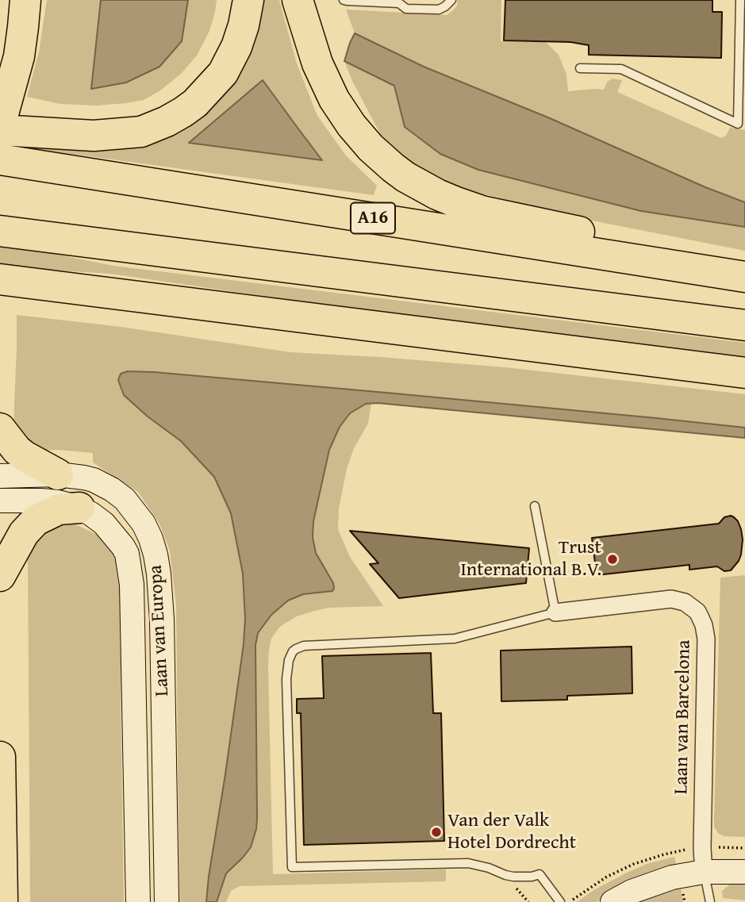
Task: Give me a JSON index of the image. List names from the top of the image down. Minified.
{"streets":{"highway":["A16"],"street":["Laan van Europa","Laan van Barcelona"]},"places":["Trust International B.V.","Van der Valk Hotel Dordrecht"]}
